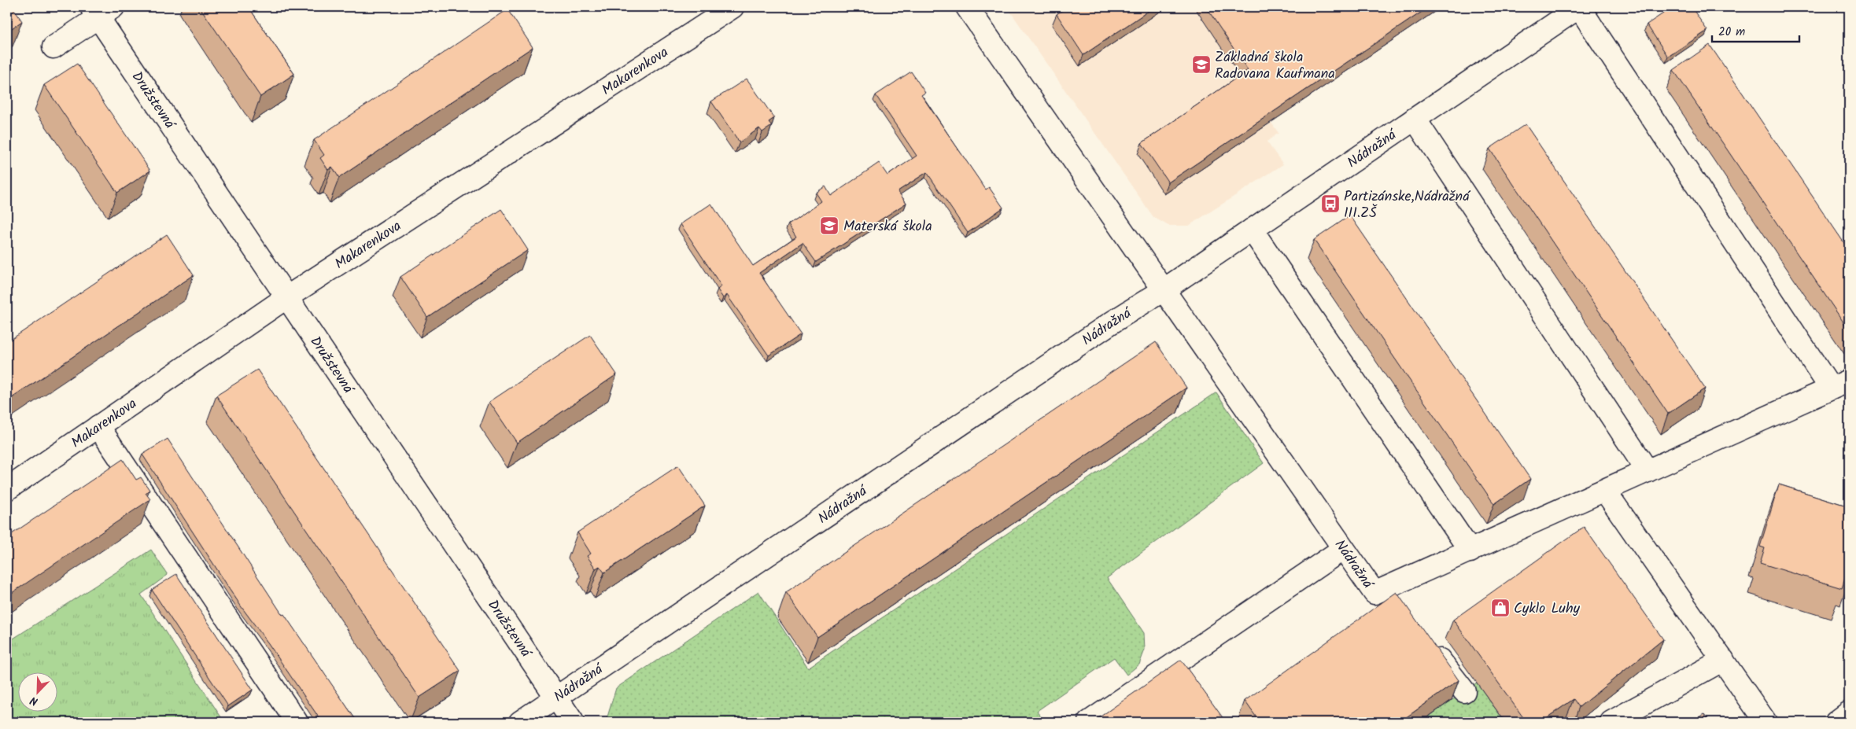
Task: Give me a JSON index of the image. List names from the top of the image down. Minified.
{"streets":{"street":["Makarenkova","Družstevná","Nádražná"]},"crossings":[["Makarenkova","Družstevná"],["Družstevná","Nádražná"]],"places":{"school or university":["Základná škola Radovana Kaufmana","Materská škola"],"bus stop":["Partizánske,Nádražná III.ZŠ"],"shop":["Cyklo Luhy"]},"scale_bar":"20 m","north":"bottom left"}
